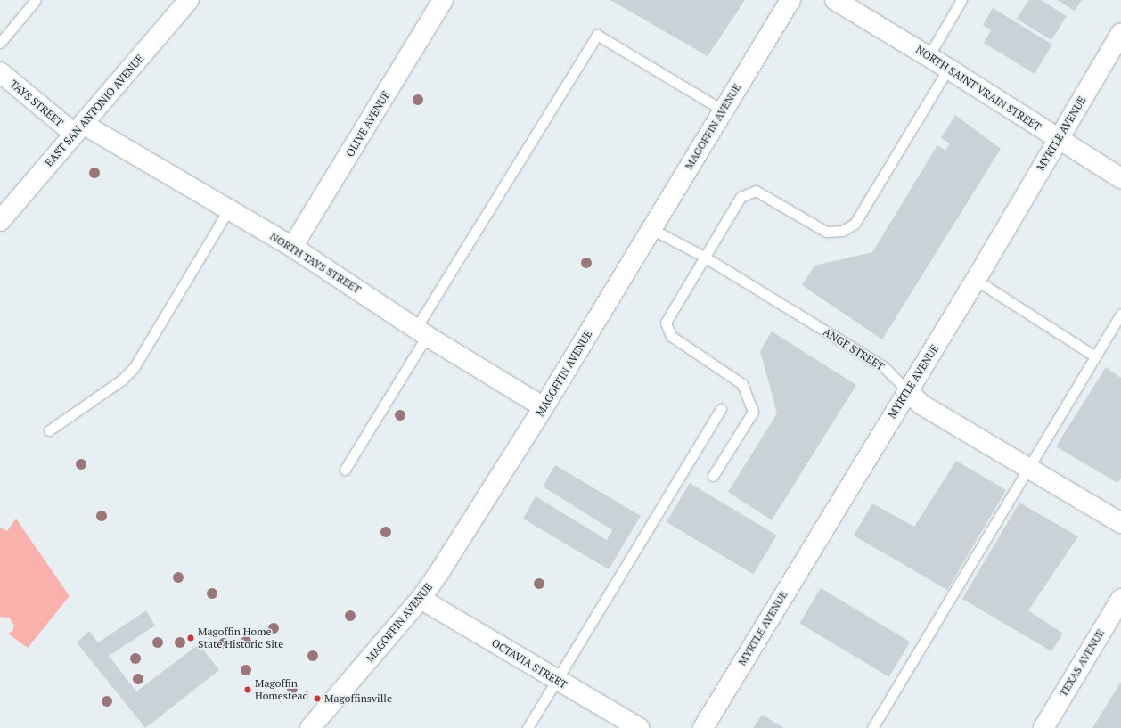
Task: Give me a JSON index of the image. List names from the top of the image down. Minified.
{"streets":{"street":["NORTH SAINT VRAIN STREET","TAYS STREET","EAST SAN ANTONIO AVENUE","OLIVE AVENUE","MAGOFFIN AVENUE","MYRTLE AVENUE","NORTH TAYS STREET","ANGE STREET","TEXAS AVENUE","OCTAVIA STREET"]},"crossings":[["NORTH SAINT VRAIN STREET","MYRTLE AVENUE"],["TAYS STREET","EAST SAN ANTONIO AVENUE"],["TAYS STREET","NORTH TAYS STREET"],["EAST SAN ANTONIO AVENUE","NORTH TAYS STREET"],["OLIVE AVENUE","NORTH TAYS STREET"],["MAGOFFIN AVENUE","NORTH TAYS STREET"],["MAGOFFIN AVENUE","ANGE STREET"],["MAGOFFIN AVENUE","OCTAVIA STREET"],["MYRTLE AVENUE","ANGE STREET"]],"places":["Magoffin Home State Historic Site","Magoffin Homestead","Magoffinsville"]}
